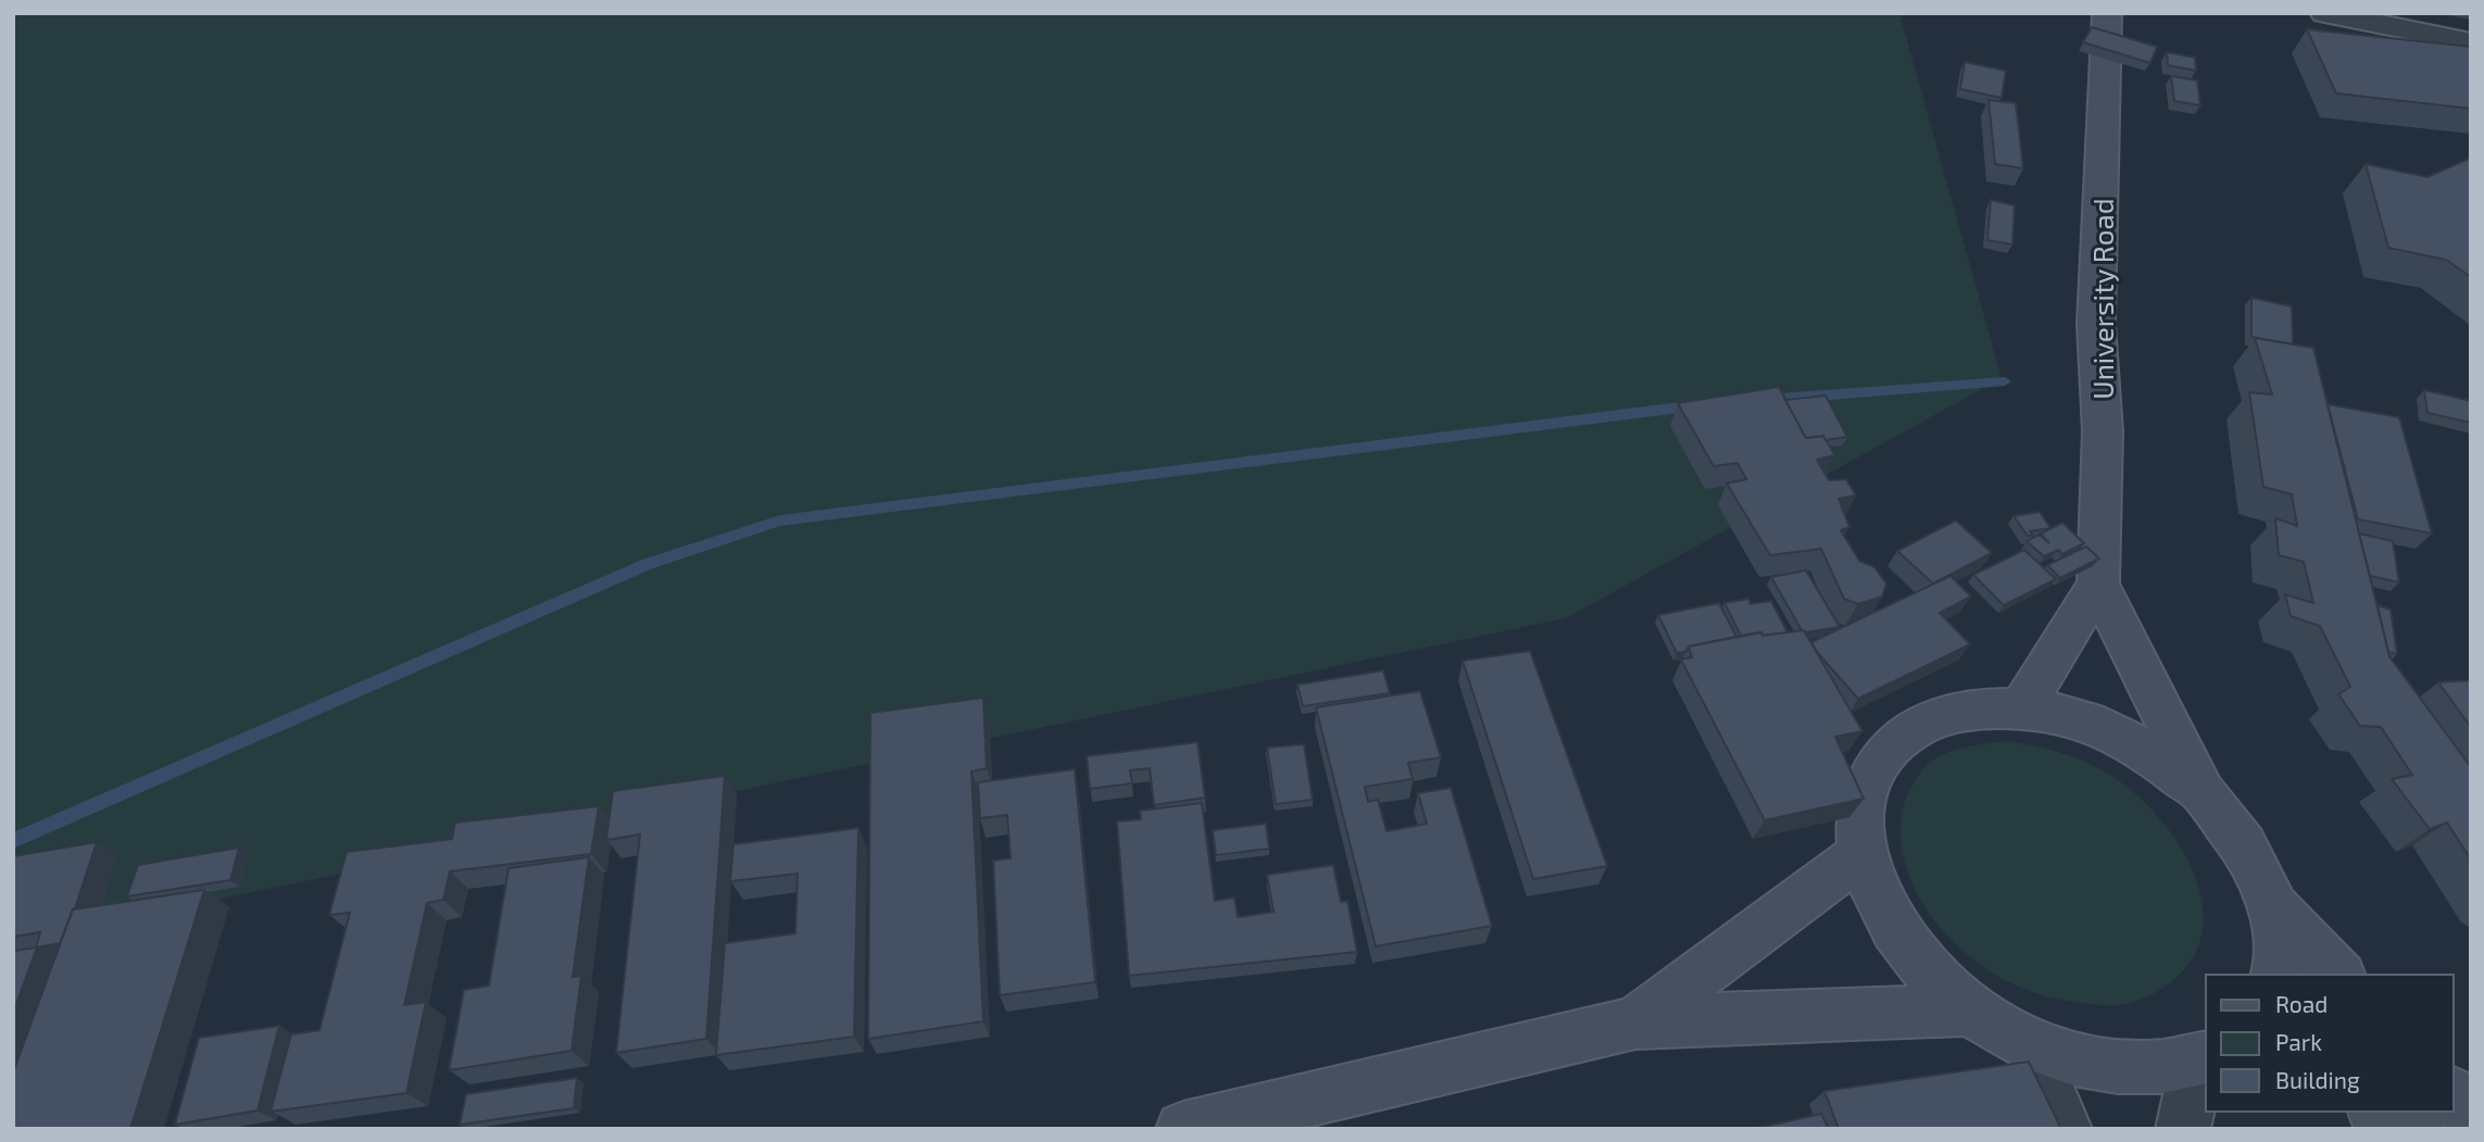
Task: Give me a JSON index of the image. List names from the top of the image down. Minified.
{"streets":{"main road":["University Road"]},"legend":["Road","Park","Building"]}
